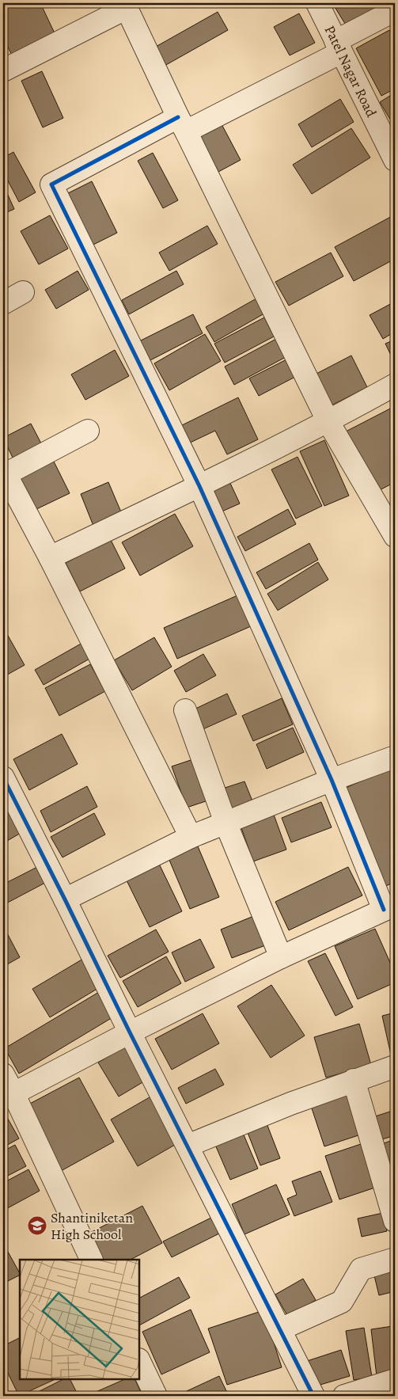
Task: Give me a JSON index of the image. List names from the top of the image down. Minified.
{"streets":{"street":["Patel Nagar Road"]},"places":{"school or university":["Shantiniketan High School"]}}
